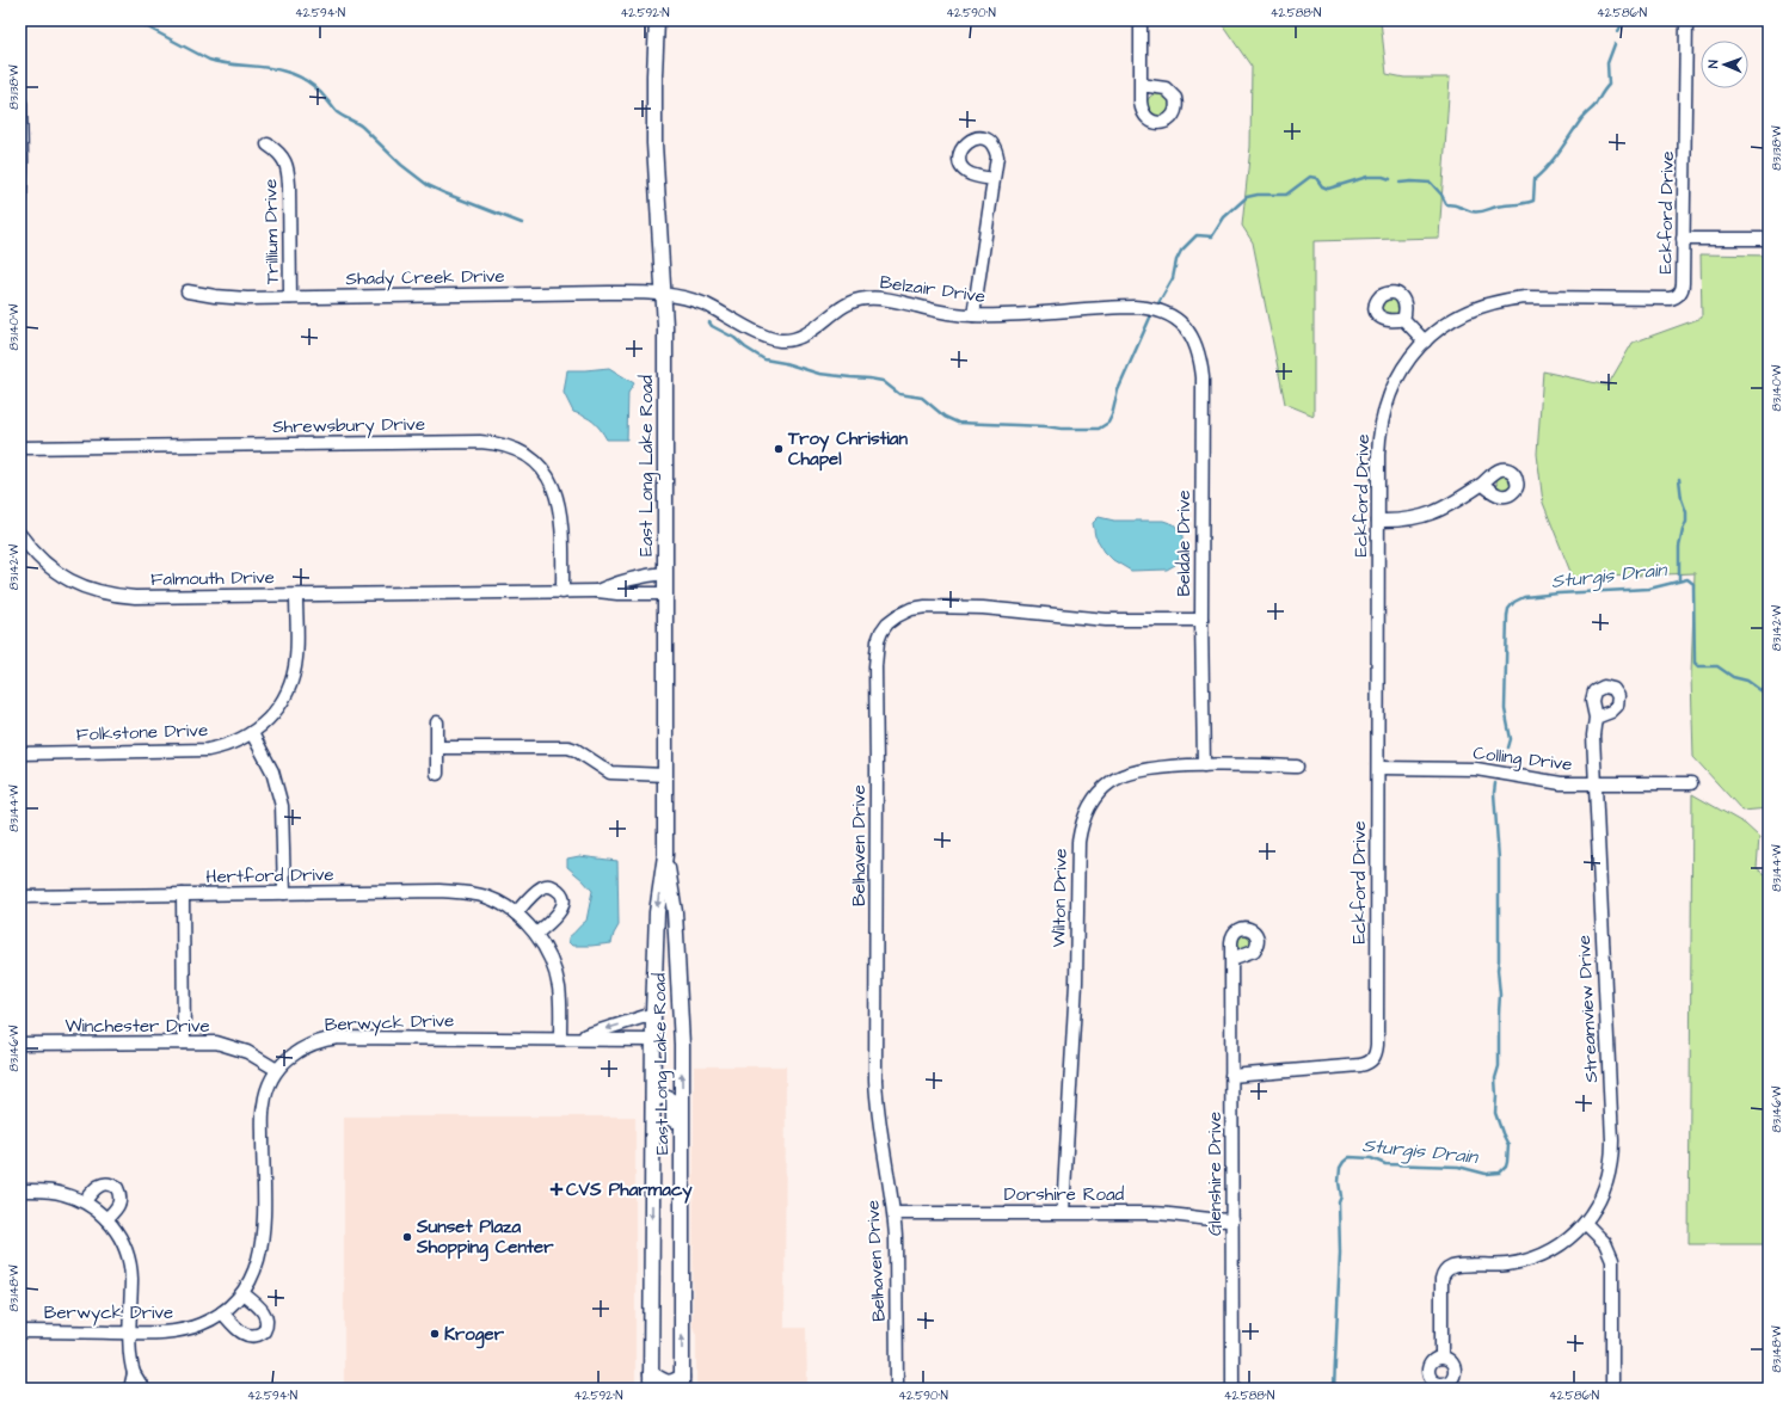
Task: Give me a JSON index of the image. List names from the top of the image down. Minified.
{"streets":{"main road":["East Long Lake Road"],"street":["Eckford Drive","Trillium Drive","Shady Creek Drive","Belzair Drive","Shrewsbury Drive","Beldale Drive","Falmouth Drive","Folkstone Drive","Colling Drive","Belhaven Drive","Hertford Drive","Wilton Drive","Streamview Drive","Berwyck Drive","Winchester Drive","Glenshire Drive","Dorshire Road"]},"crossings":[["Eckford Drive","Colling Drive"],["Eckford Drive","Glenshire Drive"],["Trillium Drive","Shady Creek Drive"],["Shady Creek Drive","Belzair Drive"],["Shady Creek Drive","East Long Lake Road"],["Belzair Drive","East Long Lake Road"],["Belzair Drive","Beldale Drive"],["Shrewsbury Drive","Falmouth Drive"],["East Long Lake Road","Falmouth Drive"],["East Long Lake Road","Berwyck Drive"],["Beldale Drive","Belhaven Drive"],["Beldale Drive","Wilton Drive"],["Falmouth Drive","Folkstone Drive"],["Colling Drive","Streamview Drive"],["Belhaven Drive","Dorshire Road"],["Hertford Drive","Berwyck Drive"],["Wilton Drive","Dorshire Road"],["Berwyck Drive","Winchester Drive"],["Glenshire Drive","Dorshire Road"]],"water":["Sturgis Drain"],"places":{"other":["Troy Christian Chapel","Sunset Plaza Shopping Center","Kroger"],"health":["CVS Pharmacy"]},"north":"left","coordinates":["42.594°N","42.592°N","42.590°N","42.588°N","42.586°N","83.138°W","83.140°W","83.142°W","83.144°W","83.146°W","83.148°W"]}
